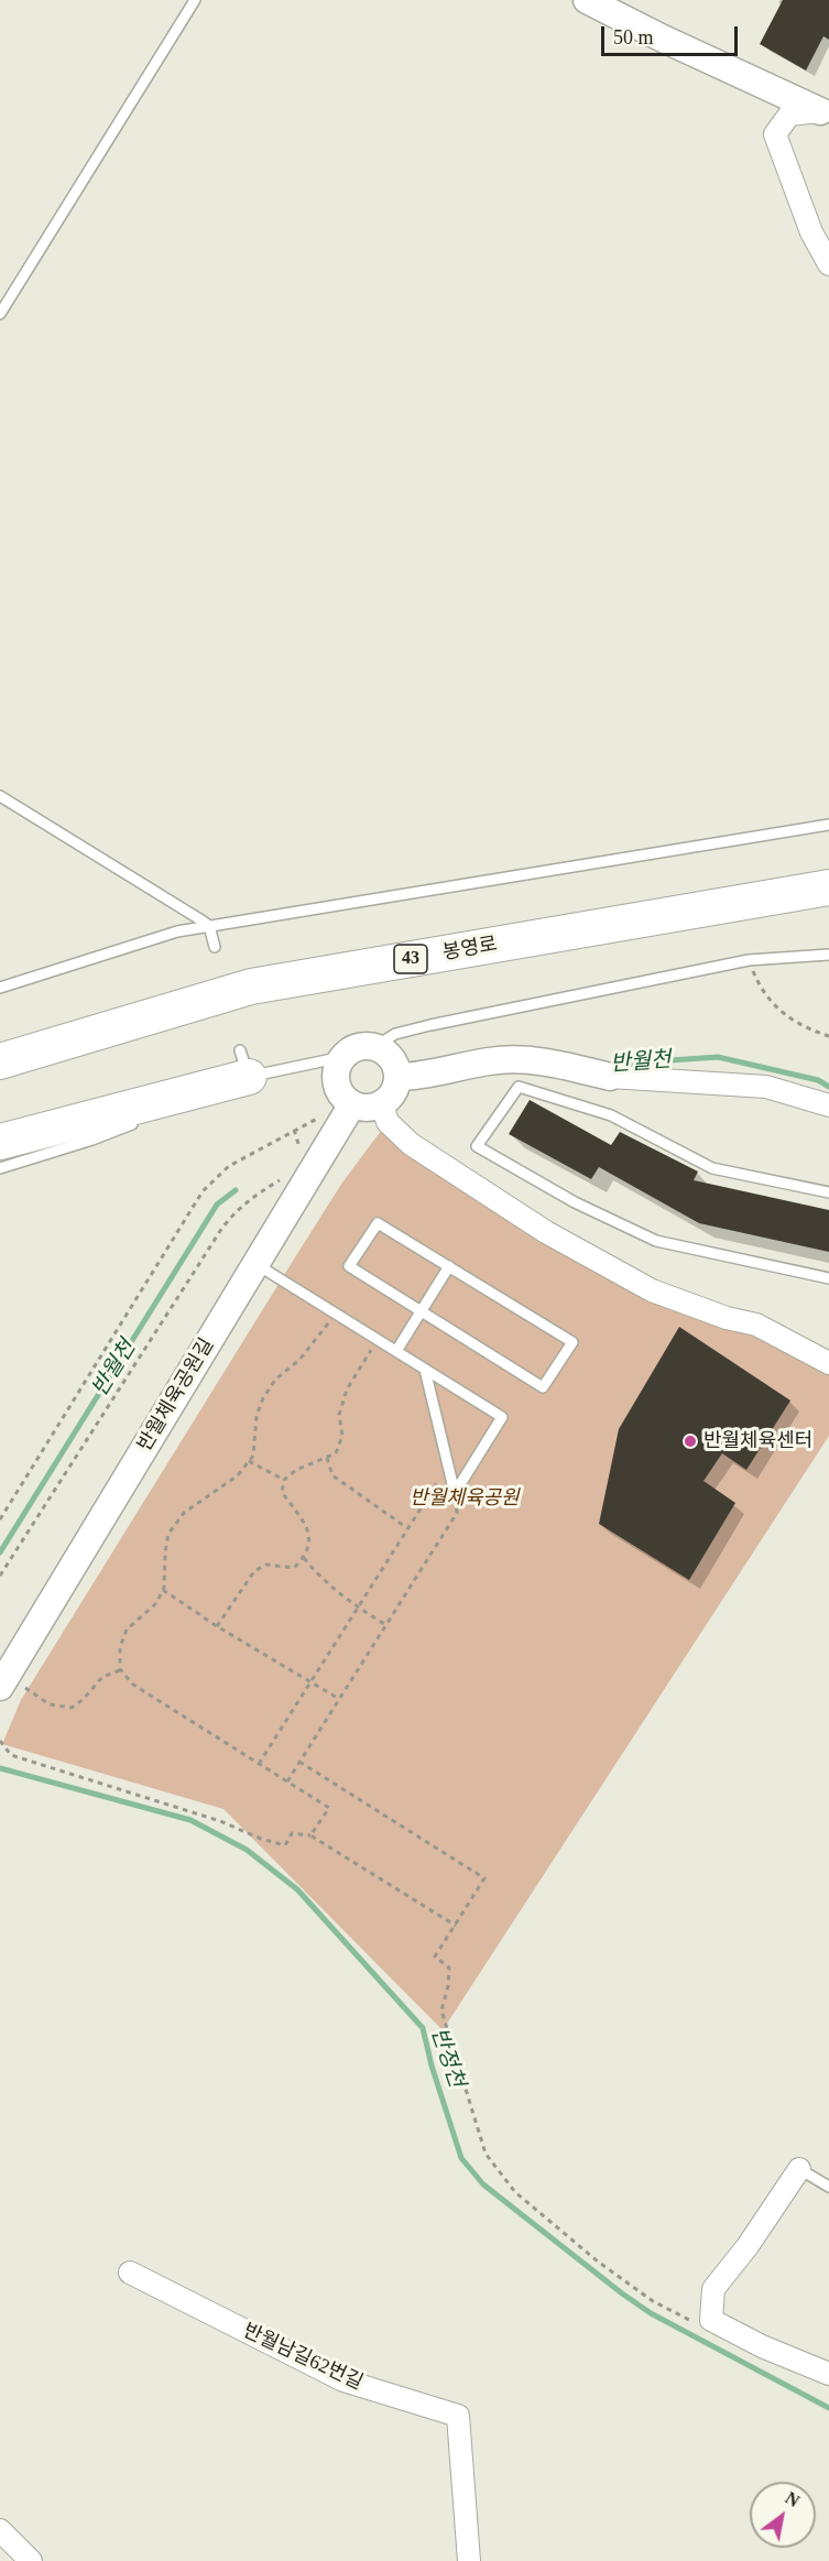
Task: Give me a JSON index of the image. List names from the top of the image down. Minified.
{"streets":{"highway":["봉영로","43"],"street":["반월체육공원길","반월남길62번길"]},"water":["반월천","반정천"],"parks":["반월체육공원"],"places":["반월체육센터"],"scale_bar":"50 m","north":"top right"}
